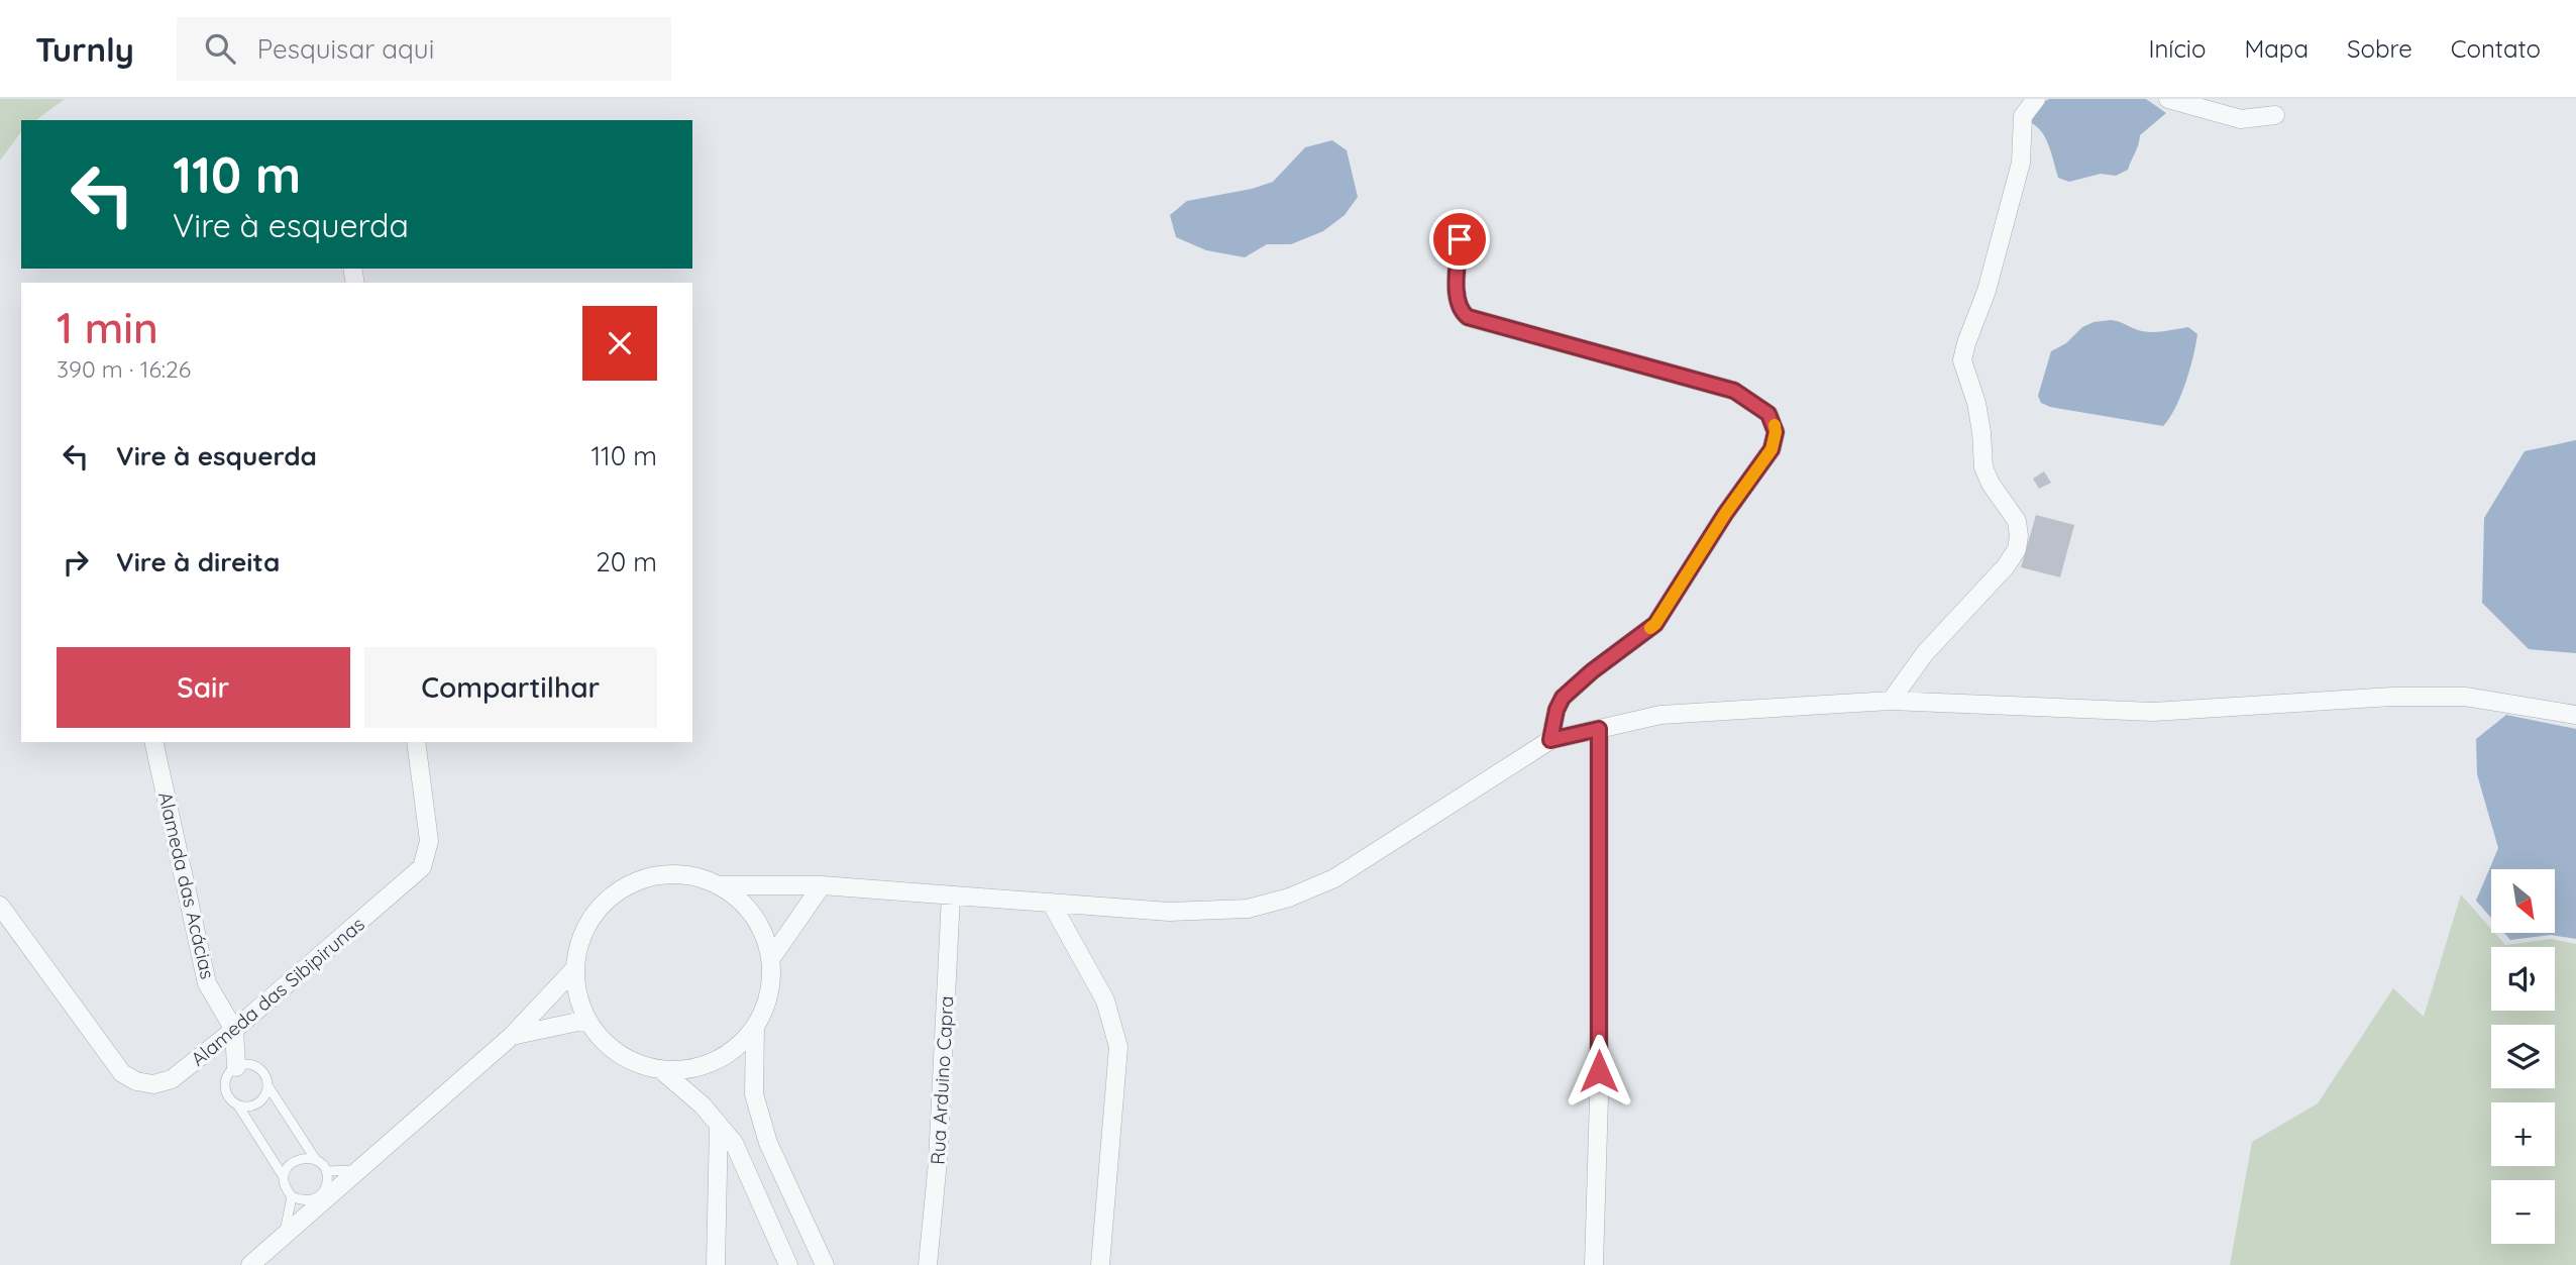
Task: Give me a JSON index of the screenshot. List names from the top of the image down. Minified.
{"streets":{"street":["Alameda das Acácias","Alameda das Sibipirunas","Rua Arduino Capra"]},"crossings":[["Alameda das Acácias","Alameda das Sibipirunas"]],"north":"bottom right","page":{"header":"Turnly","search":"Pesquisar aqui","nav":["Início","Mapa","Sobre","Contato"],"turn":["110 m","Vire à esquerda"],"heading":["1 min","390 m · 16:26"],"list":[{"name":"Vire à esquerda","value":"110 m"},{"name":"Vire à direita","value":"20 m"}],"buttons":["Sair","Compartilhar"],"map_buttons":["+","−"]}}
